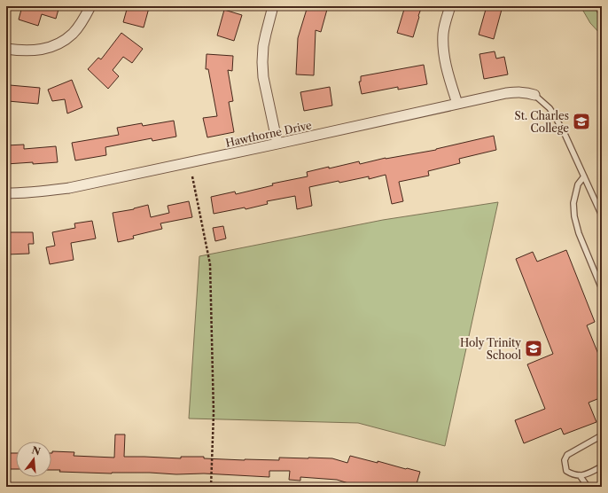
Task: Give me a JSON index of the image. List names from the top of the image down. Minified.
{"streets":{"street":["Hawthorne Drive"]},"places":{"school or university":["St. Charles College","Holy Trinity School"]},"north":"top"}
